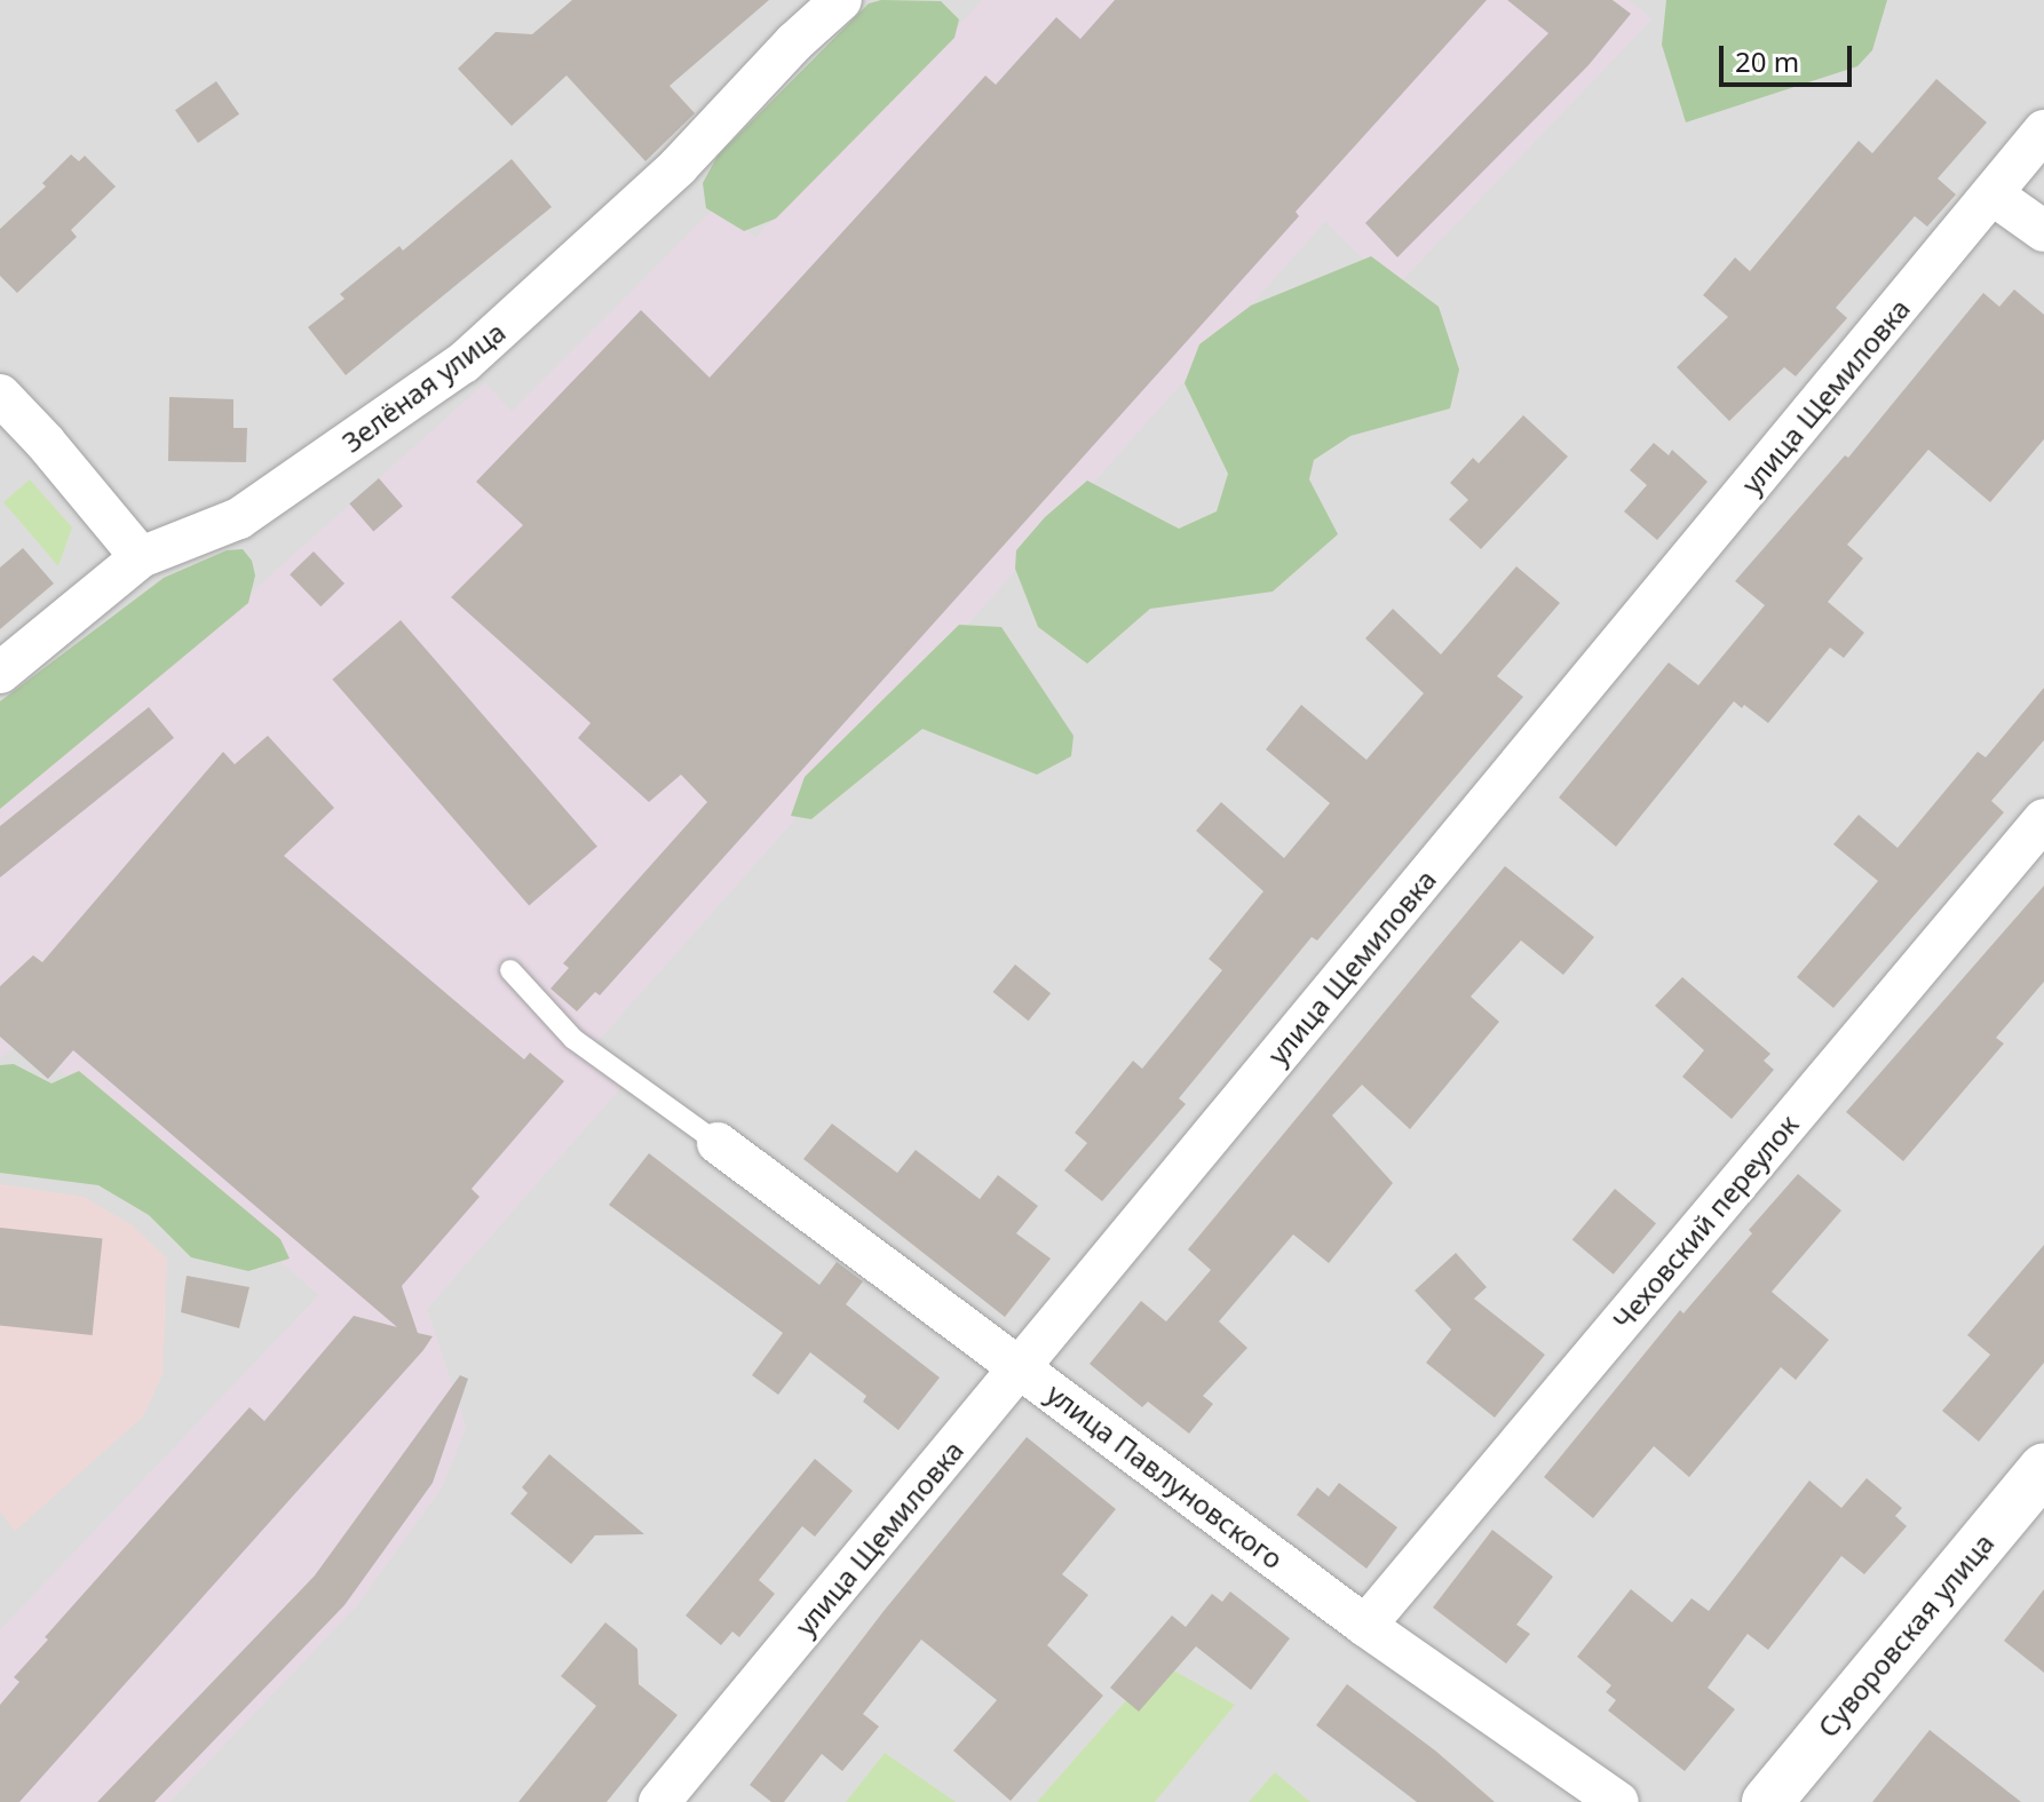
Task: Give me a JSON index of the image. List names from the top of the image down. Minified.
{"streets":{"street":["Зелёная улица","улица Щемиловка","Чеховский переулок","улица Павлуновского","Суворовская улица"]},"crossings":[["улица Щемиловка","улица Павлуновского"],["Чеховский переулок","улица Павлуновского"]],"scale_bar":"20 m"}
